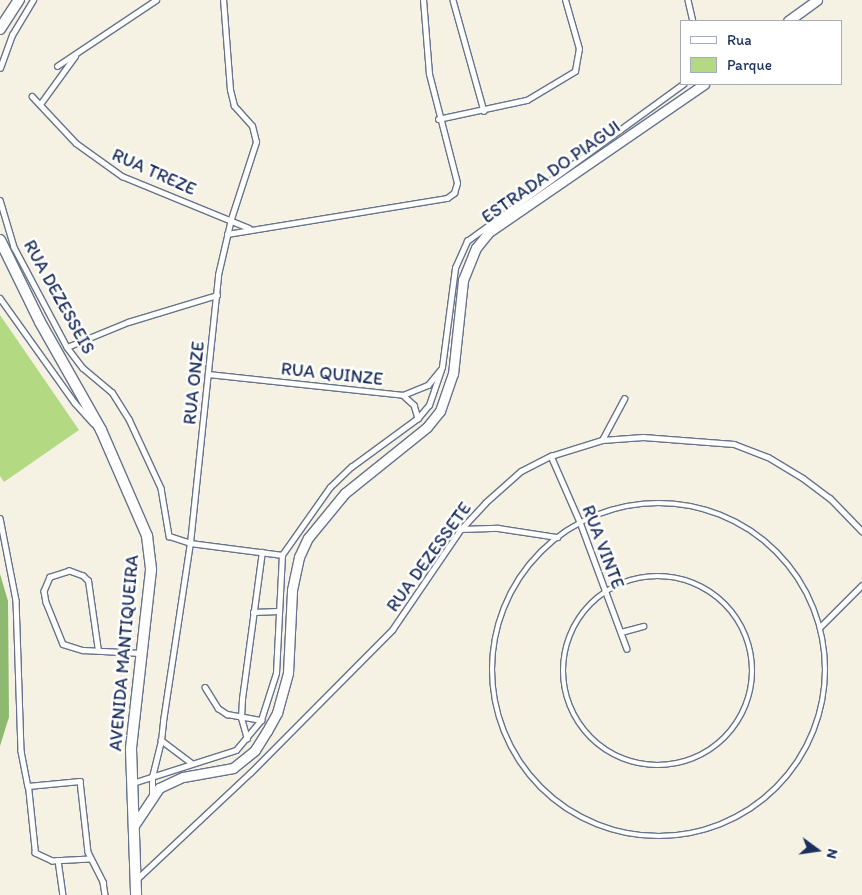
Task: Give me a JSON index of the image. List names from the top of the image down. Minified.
{"streets":{"street":["ESTRADA DO PIAGUI","AVENIDA MANTIQUEIRA"],"lane":["RUA TREZE","RUA DEZESSEIS","RUA QUINZE","RUA ONZE","RUA VINTE","RUA DEZESSETE"]},"crossings":[["RUA TREZE","RUA ONZE"],["ESTRADA DO PIAGUI","RUA ONZE"],["ESTRADA DO PIAGUI","AVENIDA MANTIQUEIRA"],["RUA DEZESSEIS","RUA ONZE"],["RUA QUINZE","RUA ONZE"],["RUA VINTE","RUA DEZESSETE"],["RUA DEZESSETE","AVENIDA MANTIQUEIRA"]],"legend":["Rua","Parque"],"north":"right"}
